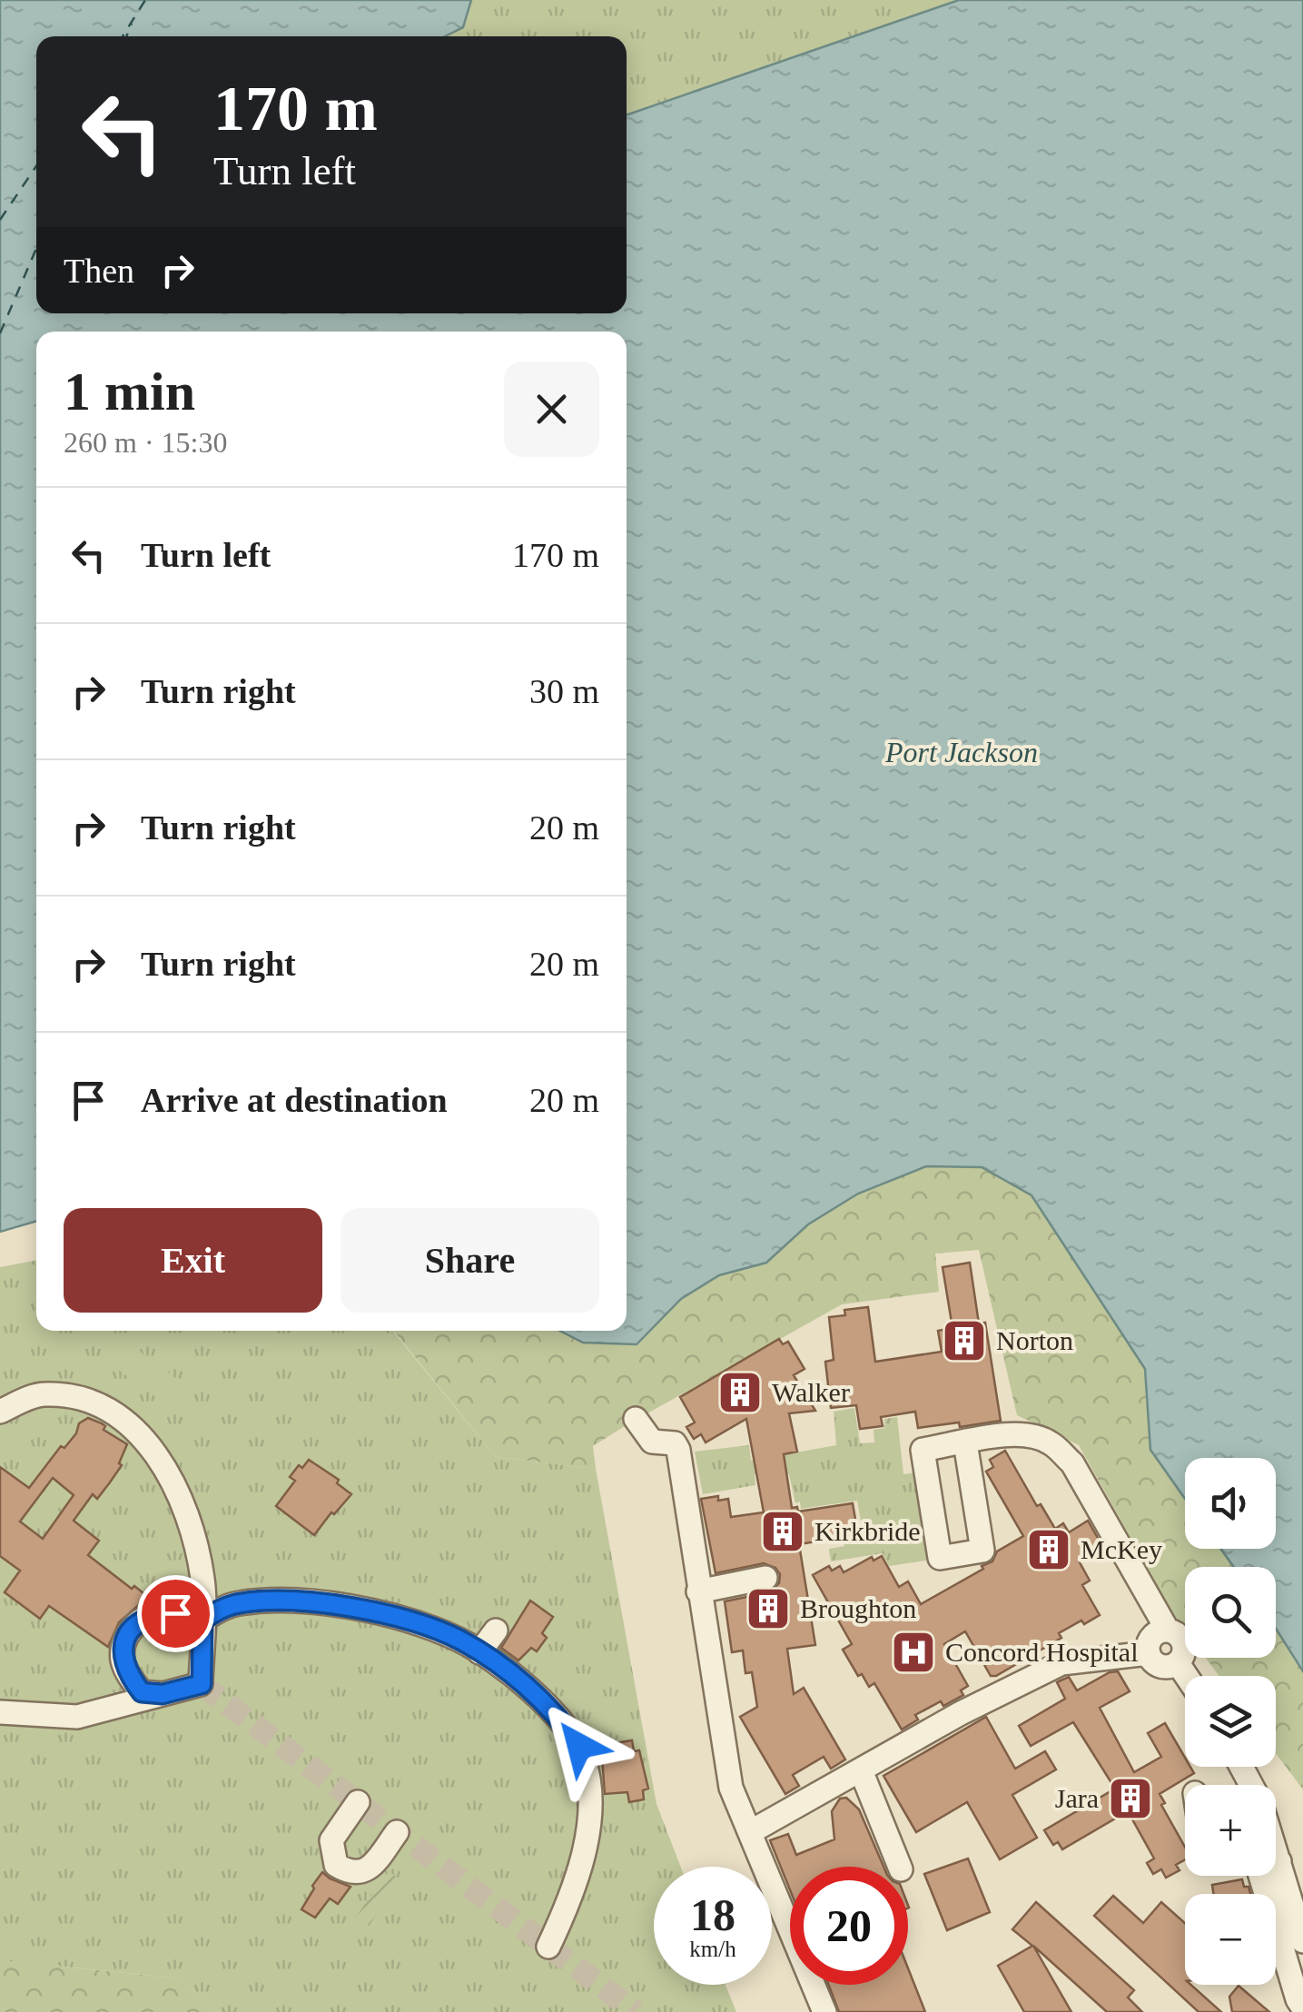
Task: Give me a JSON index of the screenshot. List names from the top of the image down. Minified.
{"water":["Port Jackson"],"places":{"building":["Norton","Walker","Kirkbride","McKey","Broughton","Jara"],"hospital":["Concord Hospital"]},"page":{"turn":["170 m","Turn left"],"then":"Then","heading":["1 min","260 m · 15:30"],"list":[{"name":"Turn left","value":"170 m"},{"name":"Turn right","value":"30 m"},{"name":"Turn right","value":"20 m"},{"name":"Turn right","value":"20 m"},{"name":"Arrive at destination","value":"20 m"}],"buttons":["Exit","Share"],"map_buttons":["+","−"],"speed":"18 km/h","limit":"20"}}
